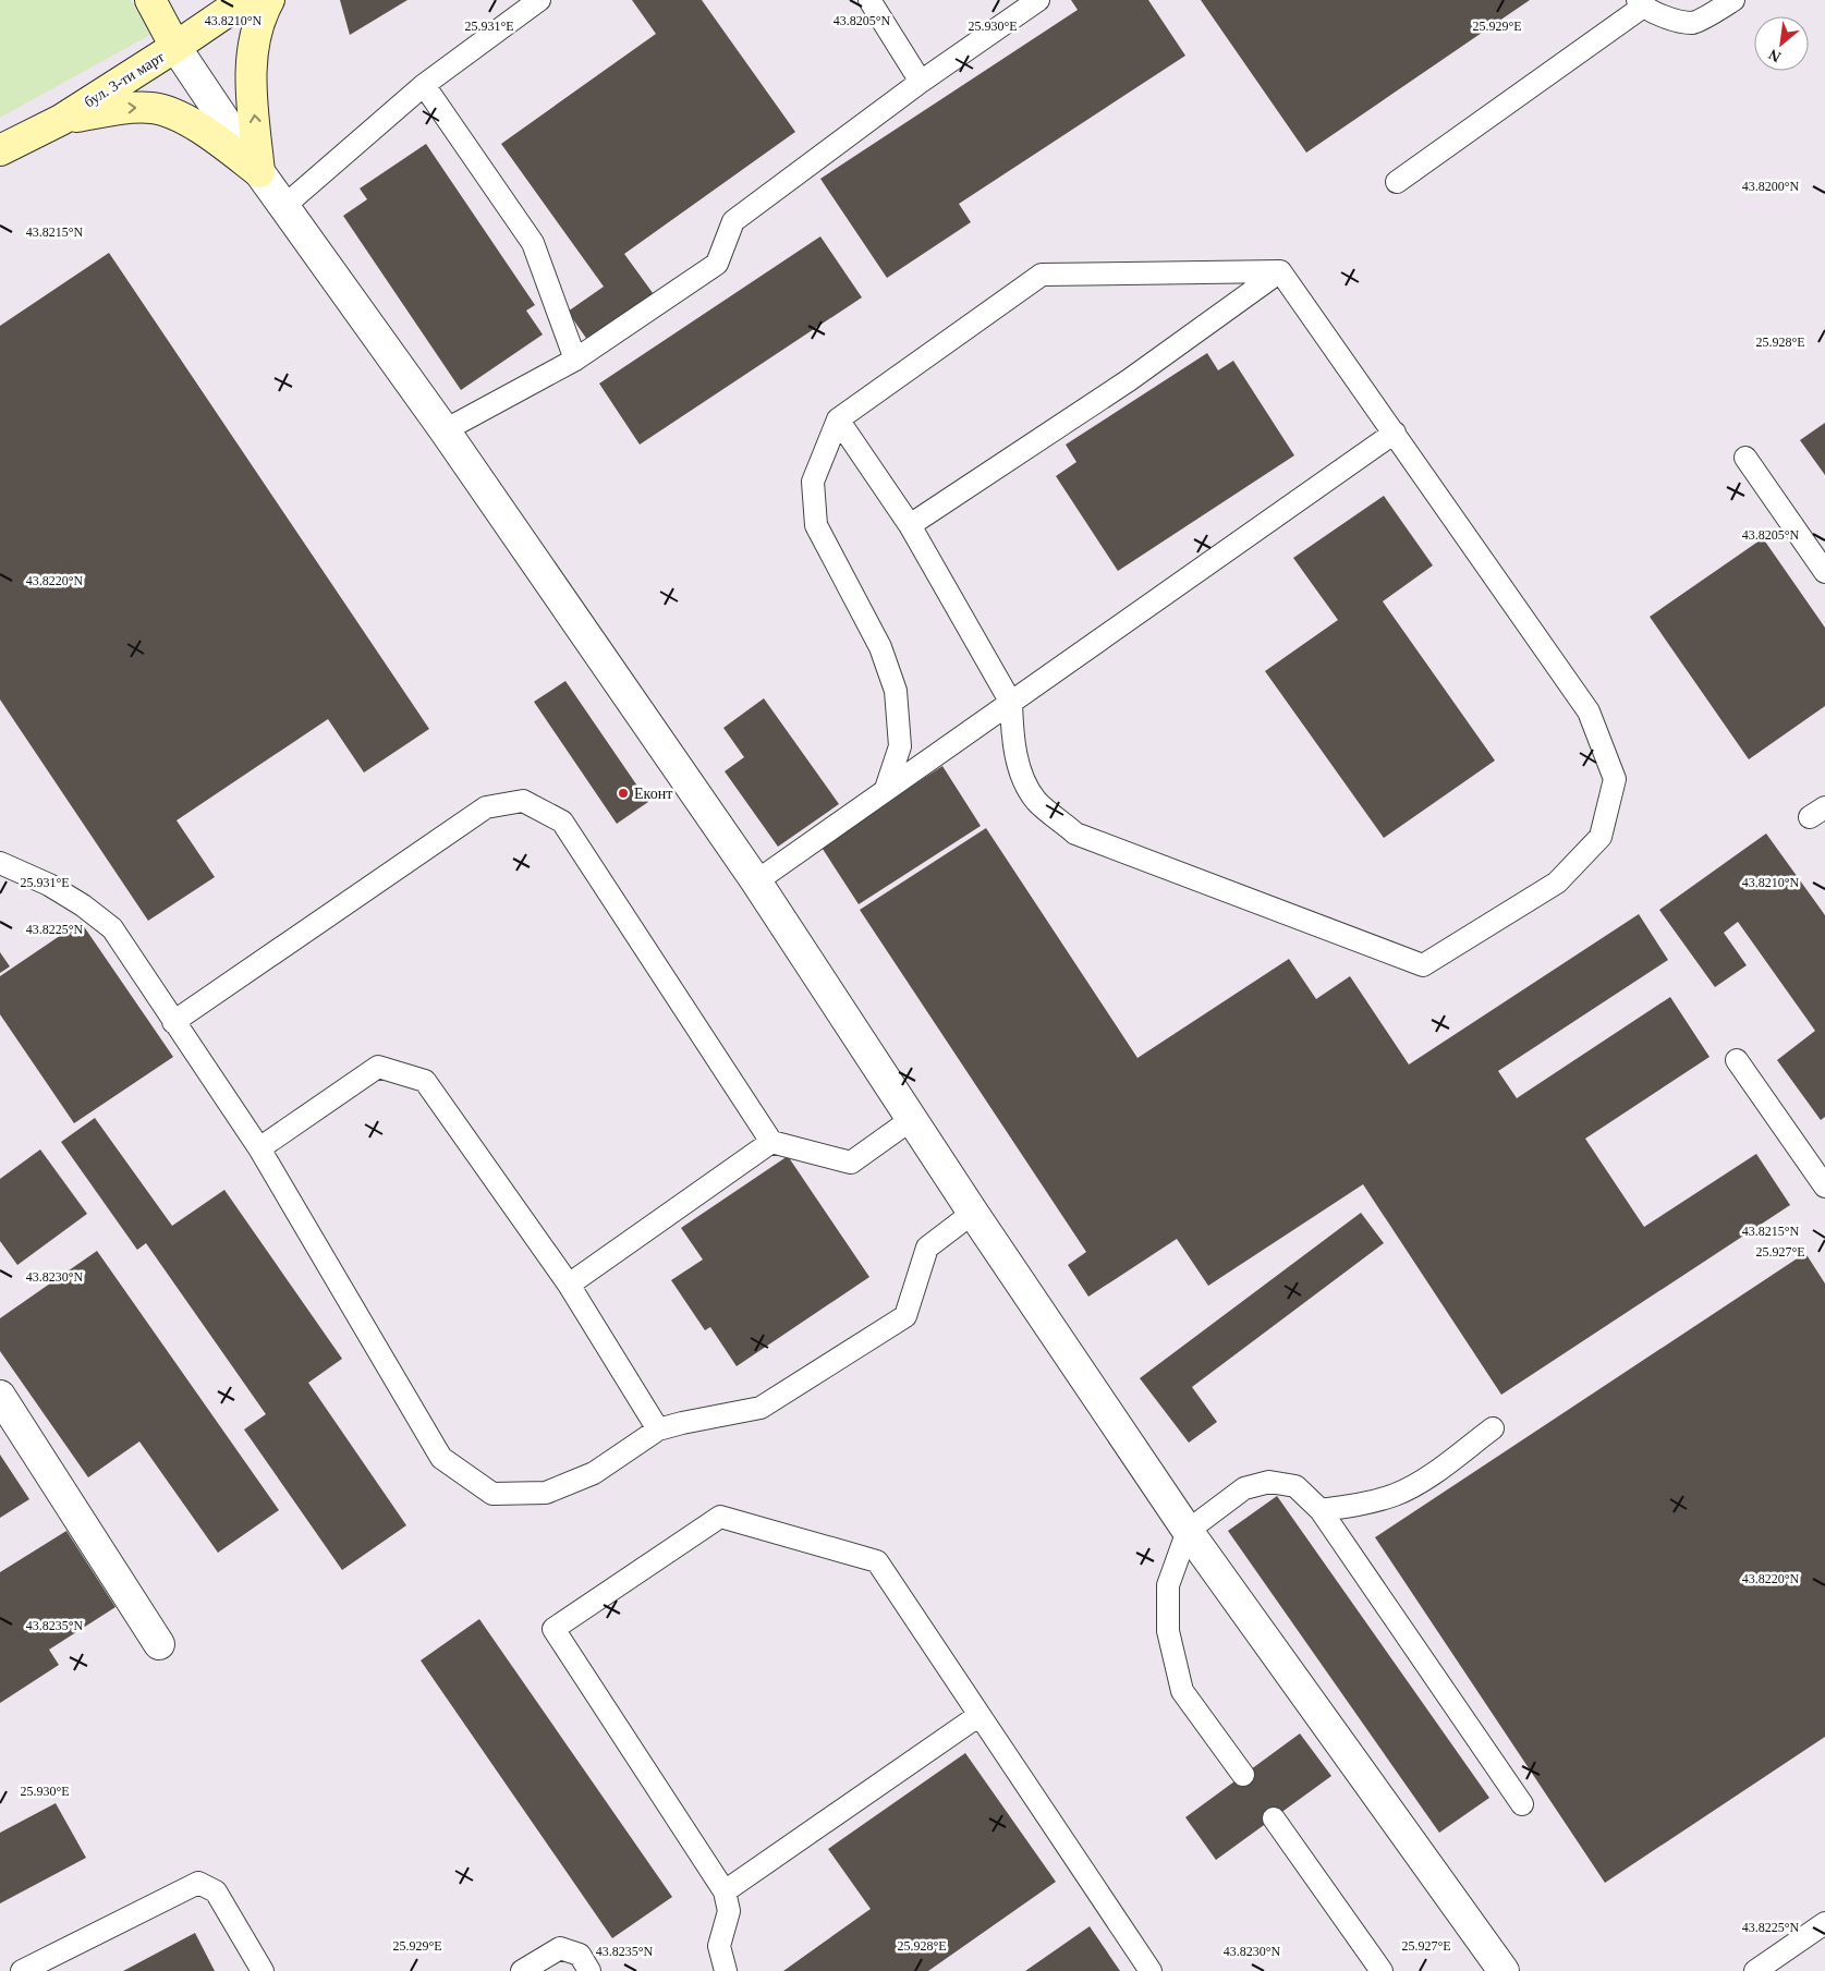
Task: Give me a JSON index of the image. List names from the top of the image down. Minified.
{"streets":{"main road":["бул. 3-ти март"]},"places":["Еконт"],"north":"bottom left","coordinates":["43.8210°N","43.8205°N","25.931°E","25.930°E","25.929°E","43.8200°N","43.8215°N","25.928°E","43.8220°N","43.8225°N","25.927°E","43.8230°N","43.8235°N"]}
